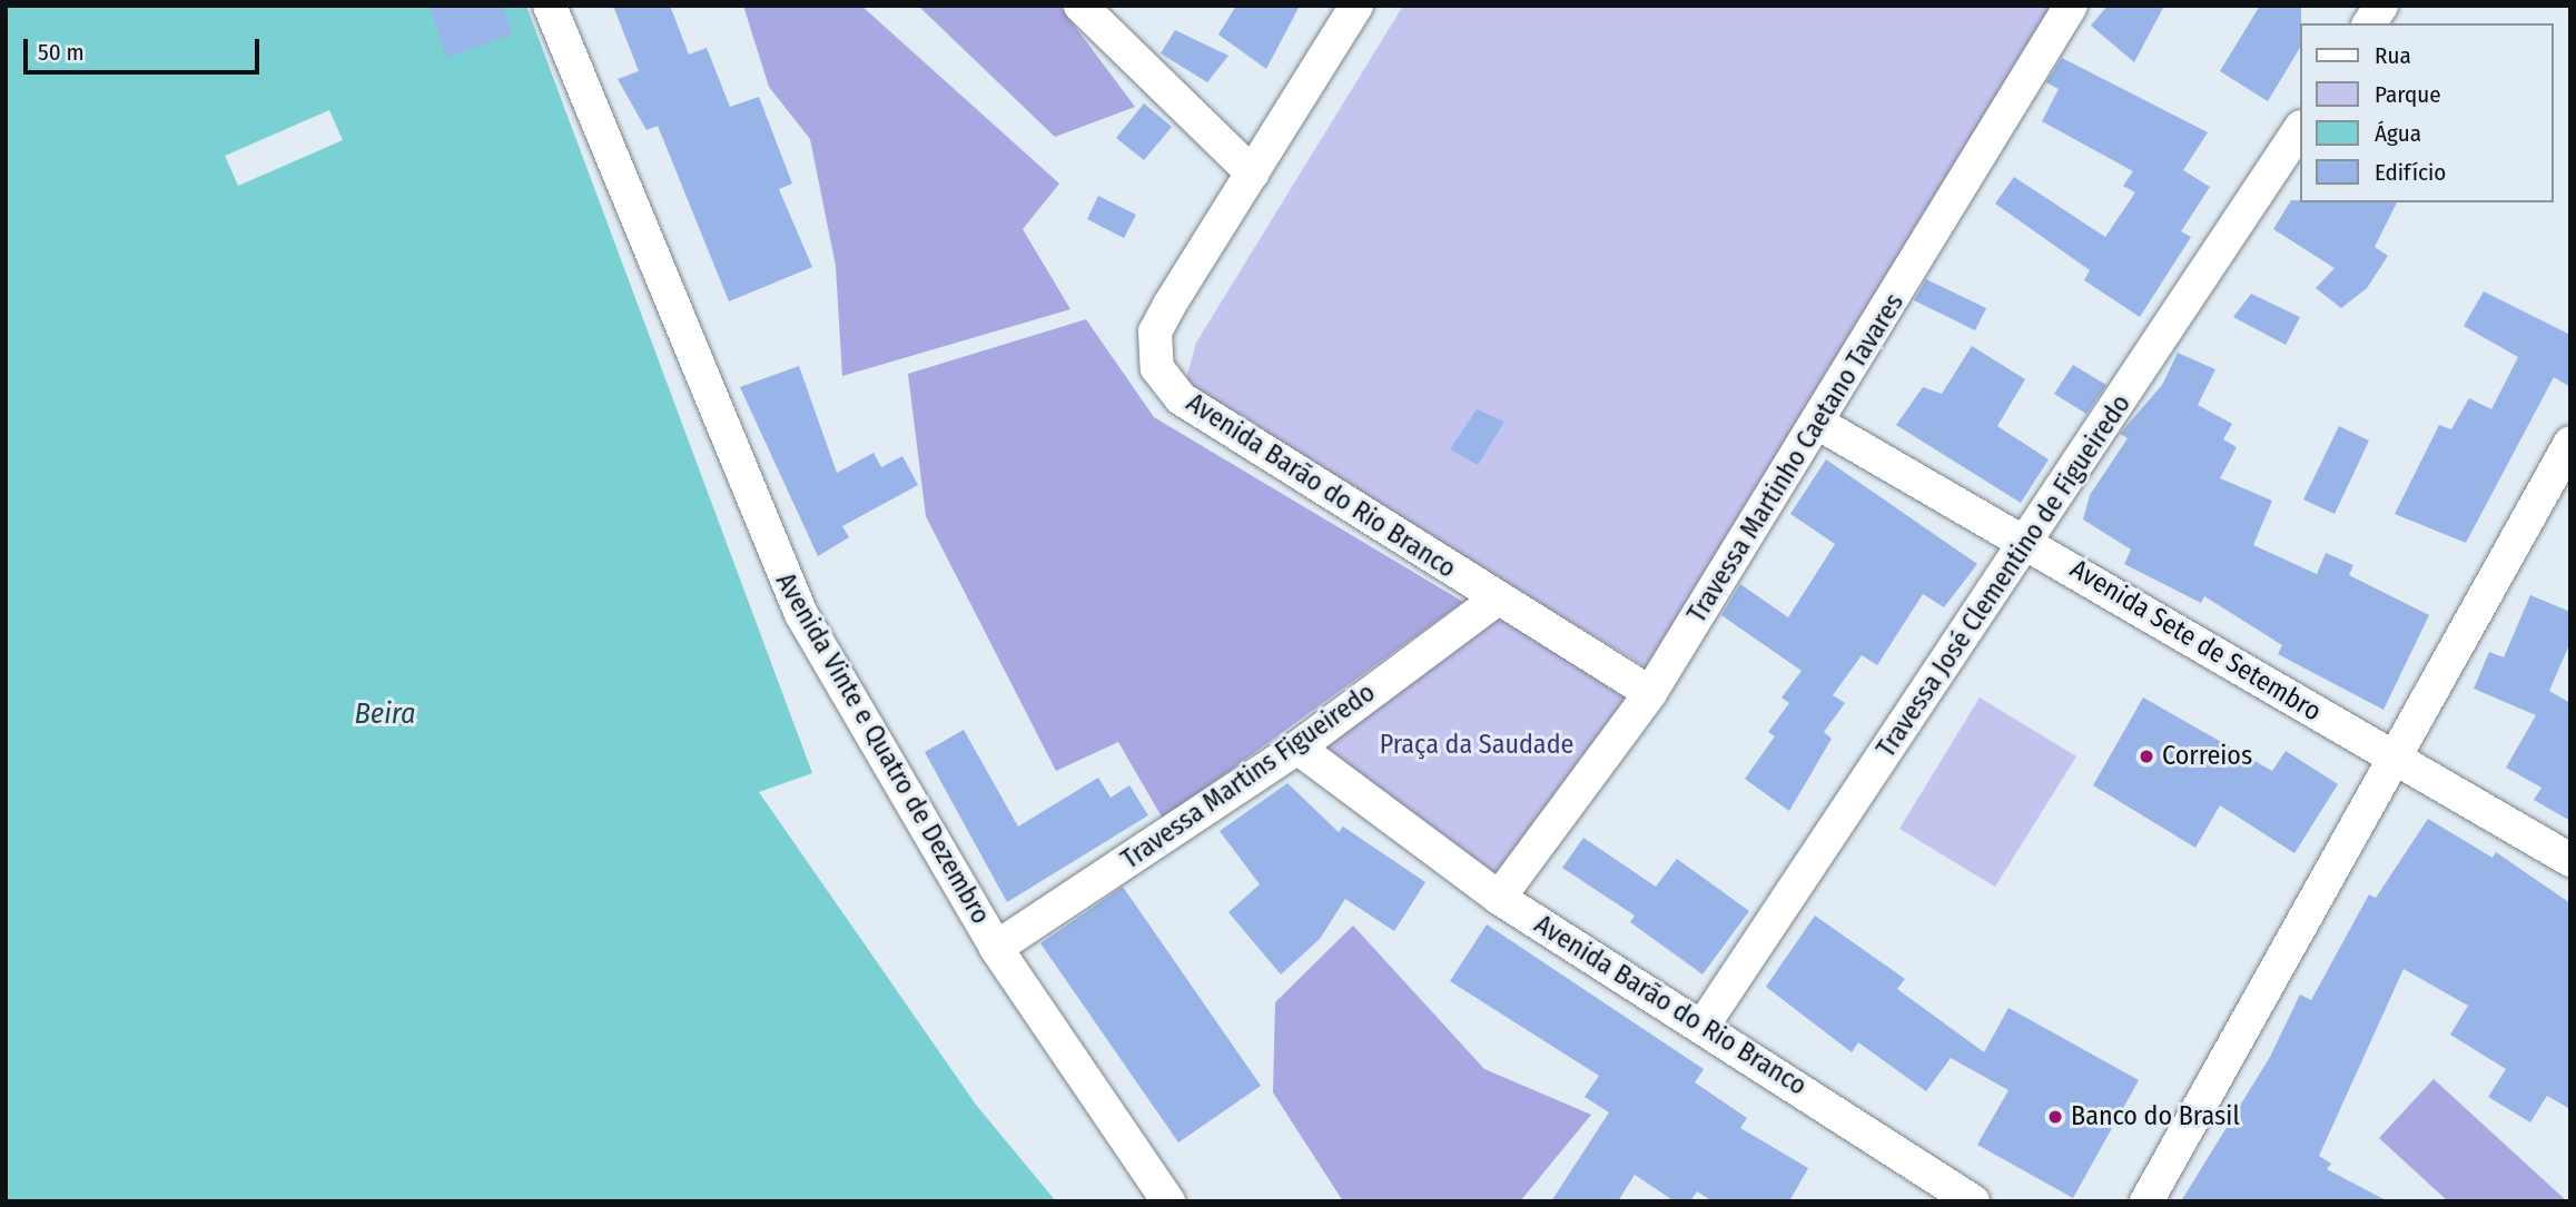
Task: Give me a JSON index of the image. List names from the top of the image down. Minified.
{"streets":{"street":["Travessa Martinho Caetano Tavares","Avenida Barão do Rio Branco","Travessa José Clementino de Figueiredo","Avenida Sete de Setembro","Avenida Vinte e Quatro de Dezembro","Travessa Martins Figueiredo"]},"crossings":[["Travessa Martinho Caetano Tavares","Avenida Barão do Rio Branco"],["Travessa Martinho Caetano Tavares","Avenida Sete de Setembro"],["Avenida Barão do Rio Branco","Travessa José Clementino de Figueiredo"],["Avenida Barão do Rio Branco","Travessa Martins Figueiredo"],["Travessa José Clementino de Figueiredo","Avenida Sete de Setembro"],["Avenida Vinte e Quatro de Dezembro","Travessa Martins Figueiredo"]],"water":["Beira"],"parks":["Praça da Saudade"],"places":["Correios","Banco do Brasil"],"legend":["Rua","Parque","Água","Edifício"],"scale_bar":"50 m"}
